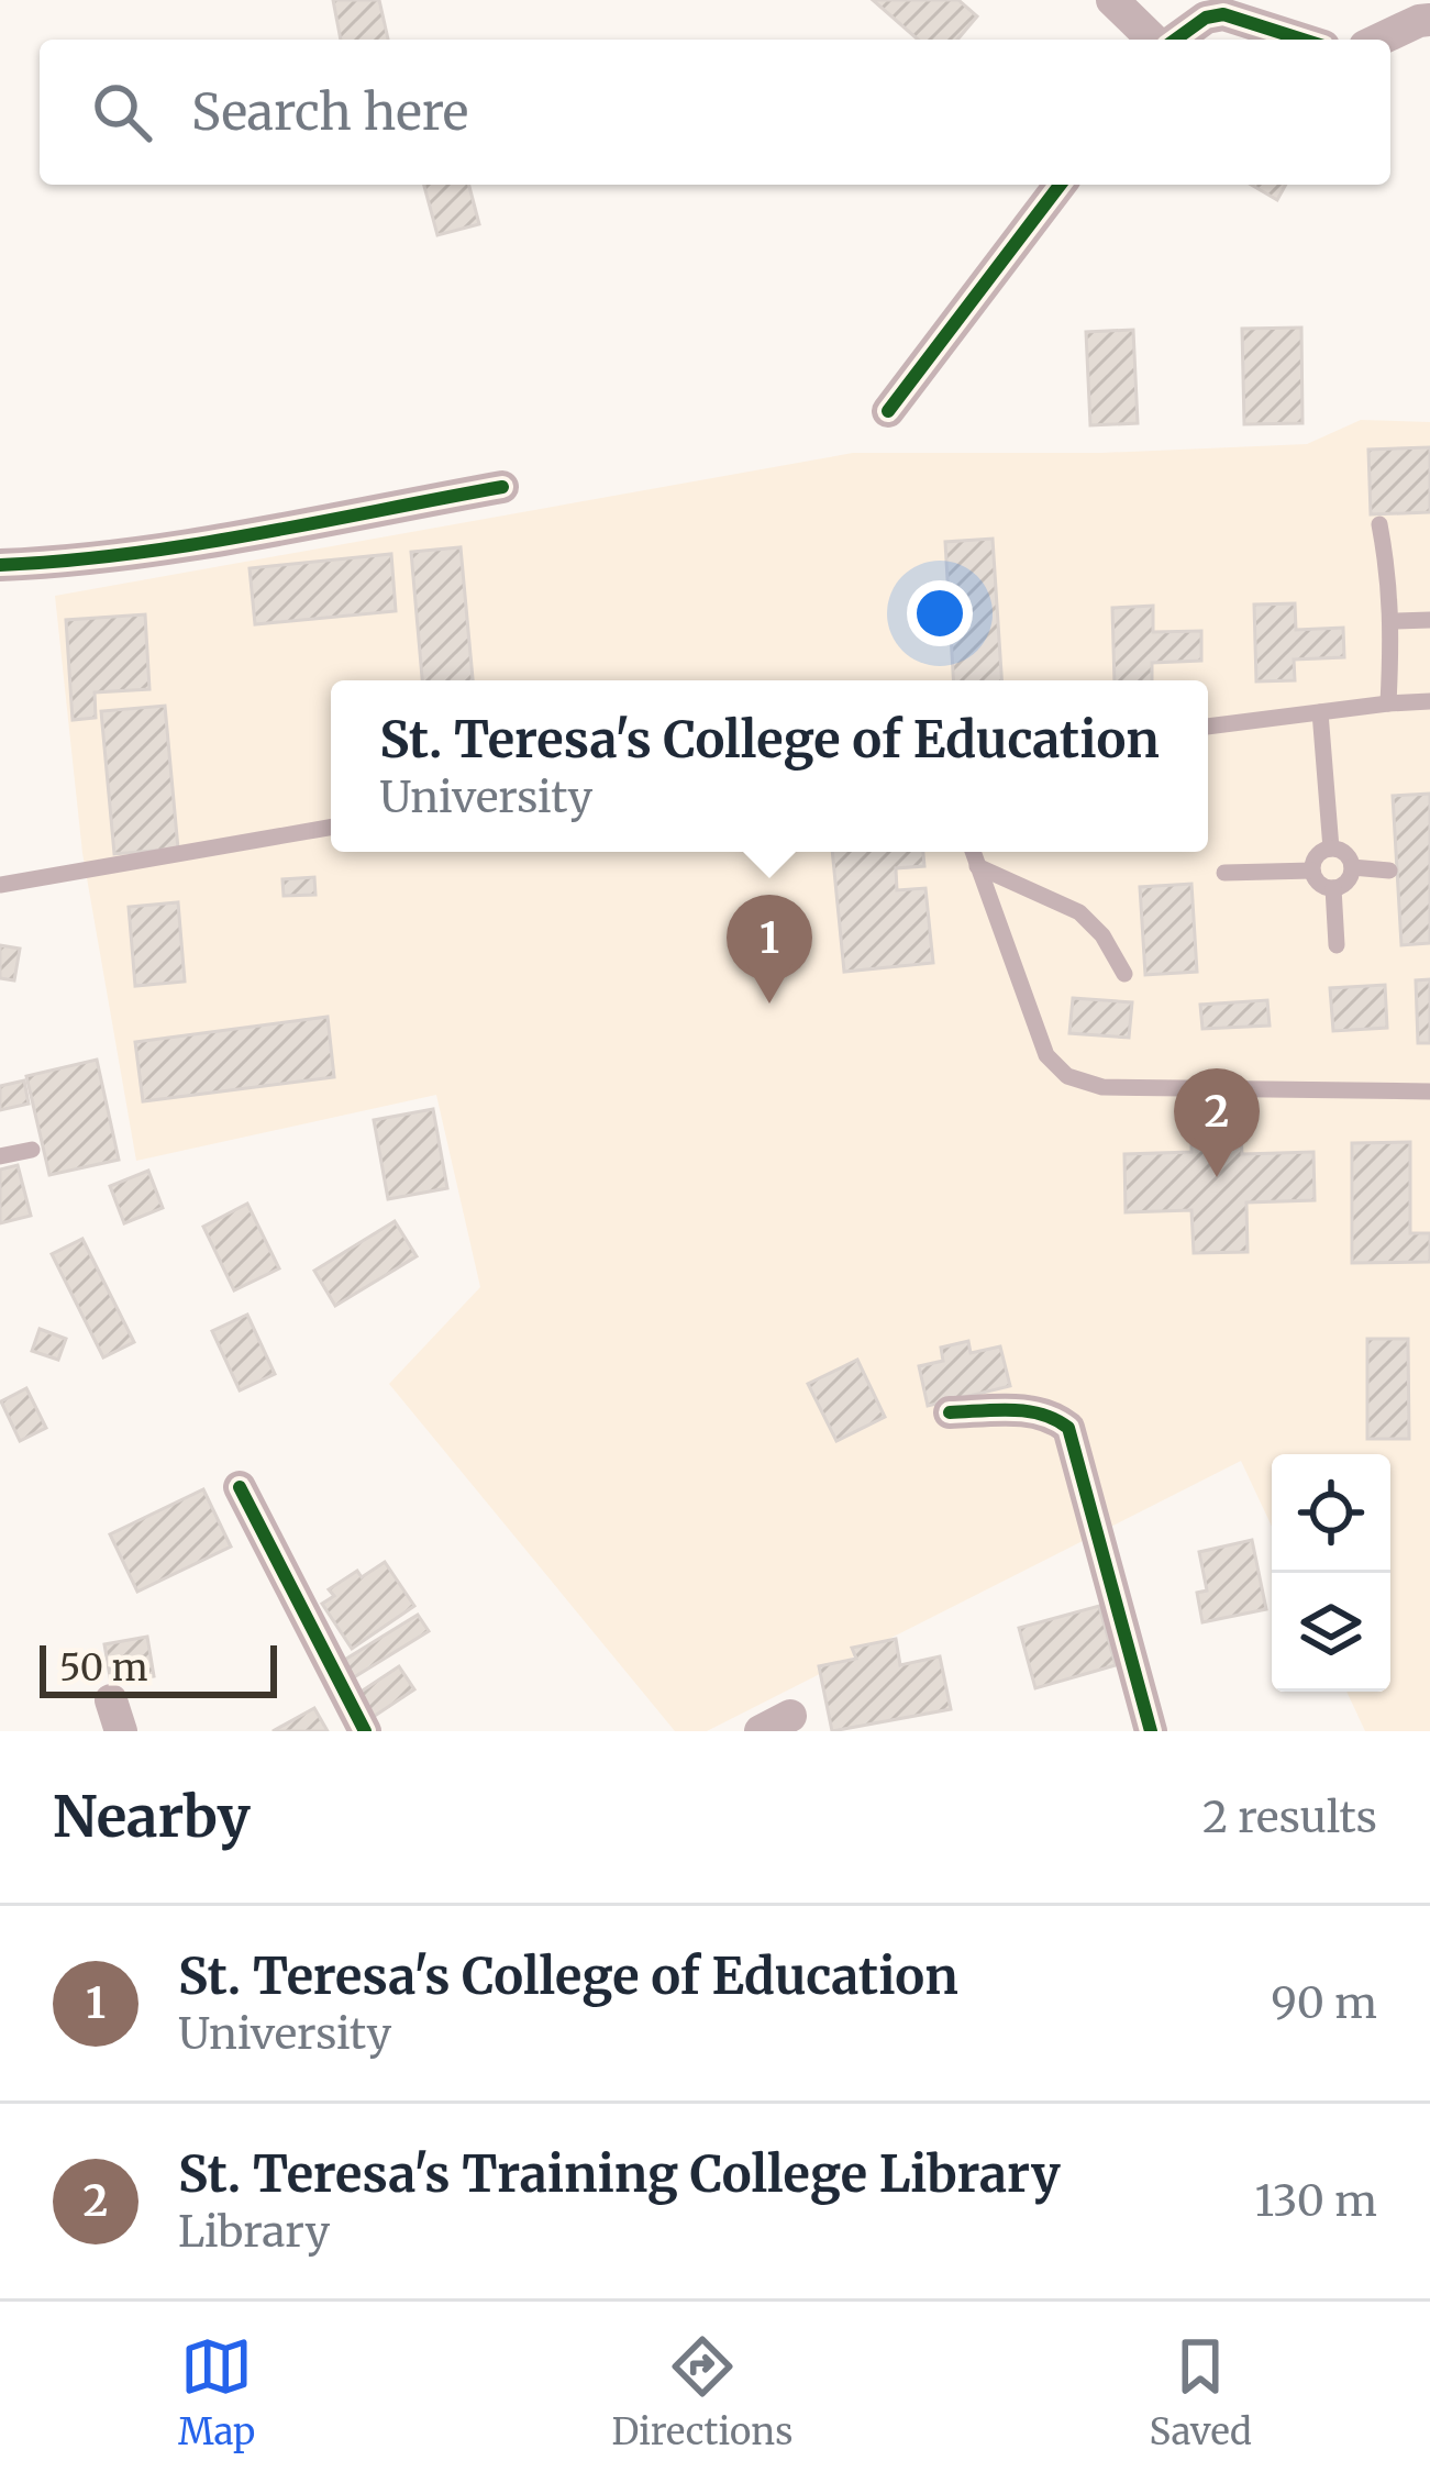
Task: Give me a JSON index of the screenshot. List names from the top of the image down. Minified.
{"scale_bar":"50 m","page":{"search":"Search here","popup":["St. Teresa's College of Education","University"],"pins":["1","2"],"scale":"50 m","heading":["Nearby","2 results"],"list":[{"mark":"1","name":"St. Teresa's College of Education","note":"University","value":"90 m"},{"mark":"2","name":"St. Teresa's Training College Library","note":"Library","value":"130 m"}],"nav":["Map","Directions","Saved"]}}
